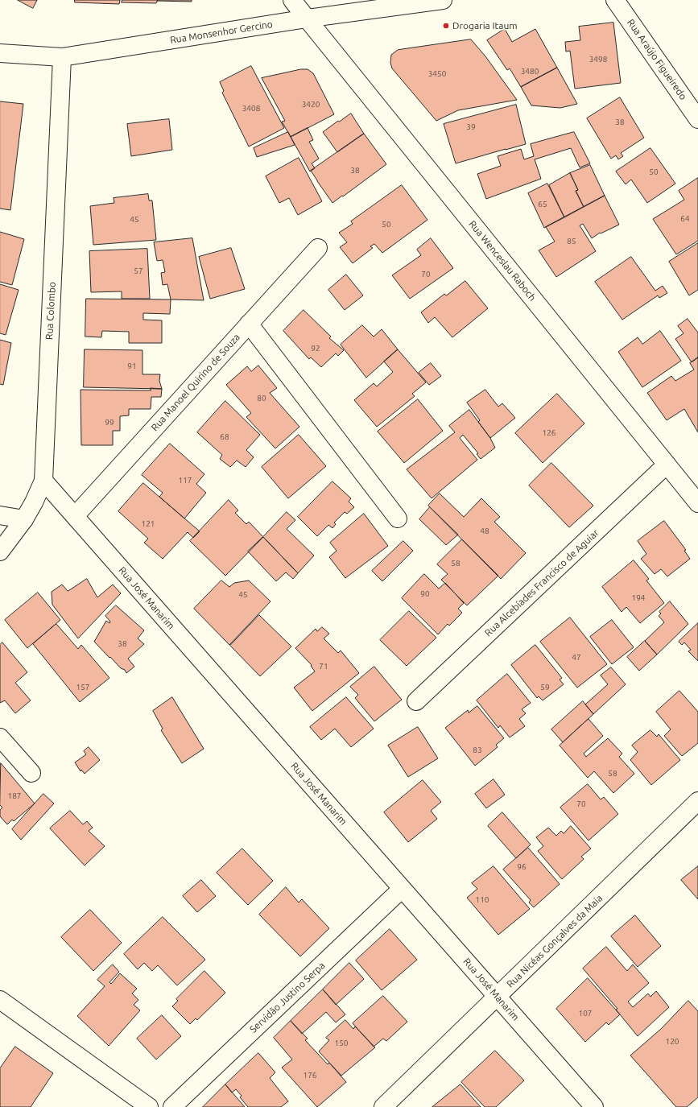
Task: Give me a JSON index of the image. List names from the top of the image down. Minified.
{"streets":{"street":["Rua Monsenhor Gercino","Rua Araújo Figueiredo","Rua Wenceslau Raboch","Rua Colombo","Rua Manoel Quirino de Souza","Rua Alcebíades Francisco de Aguiar","Rua José Manarim","Rua Nicéas Gonçalves da Maia","Servidão Justino Serpa"]},"crossings":[["Rua Monsenhor Gercino","Rua Wenceslau Raboch"],["Rua Monsenhor Gercino","Rua Colombo"],["Rua Wenceslau Raboch","Rua Alcebíades Francisco de Aguiar"],["Rua Colombo","Rua José Manarim"],["Rua Manoel Quirino de Souza","Rua José Manarim"],["Rua José Manarim","Rua Nicéas Gonçalves da Maia"],["Rua José Manarim","Servidão Justino Serpa"]],"places":["Drogaria Itaum"],"house_numbers":["3498","3480","3450","3420","3408","38","39","38","50","65","64","45","50","85","57","70","92","91","80","99","126","68","117","121","48","58","90","45","194","38","47","71","157","59","83","58","187","70","96","110","107","120","150","176"]}
